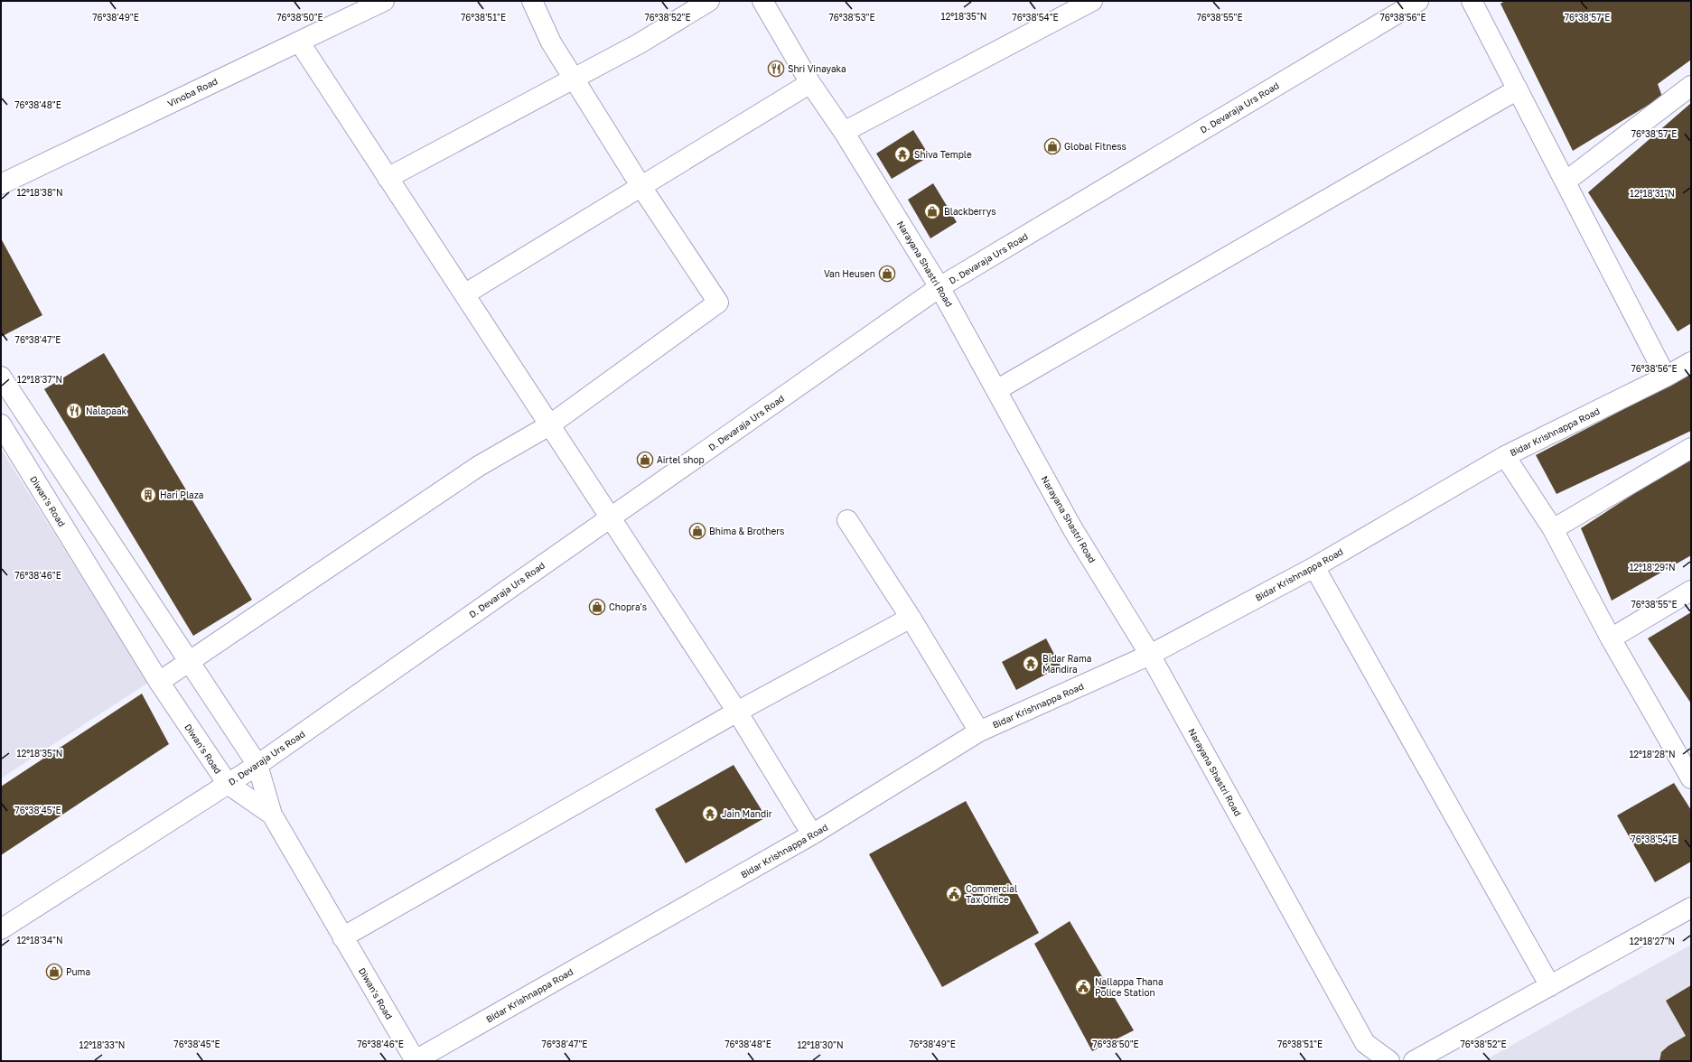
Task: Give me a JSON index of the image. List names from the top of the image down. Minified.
{"streets":{"street":["Vinoba Road","D. Devaraja Urs Road","Narayana Shastri Road","Bidar Krishnappa Road","Diwan's Road"]},"crossings":[["D. Devaraja Urs Road","Narayana Shastri Road"],["D. Devaraja Urs Road","Diwan's Road"],["Narayana Shastri Road","Bidar Krishnappa Road"],["Bidar Krishnappa Road","Diwan's Road"]],"places":{"restaurant":["Shri Vinayaka","Nalapaak"],"shop":["Global Fitness","Blackberrys","Van Heusen","Airtel shop","Bhima & Brothers","Chopra's","Puma"],"temple":["Shiva Temple","Bidar Rama Mandira","Jain Mandir"],"building":["Hari Plaza"],"public building":["Commercial Tax Office","Nallappa Thana Police Station"]},"coordinates":["12°18'35\"N","76°38'49\"E","76°38'50\"E","76°38'51\"E","76°38'52\"E","76°38'53\"E","76°38'54\"E","76°38'55\"E","76°38'56\"E","76°38'57\"E","76°38'48\"E","12°18'38\"N","12°18'31\"N","76°38'47\"E","12°18'37\"N","12°18'29\"N","76°38'46\"E","12°18'28\"N","76°38'45\"E","12°18'34\"N","12°18'27\"N","12°18'33\"N","12°18'30\"N"]}
